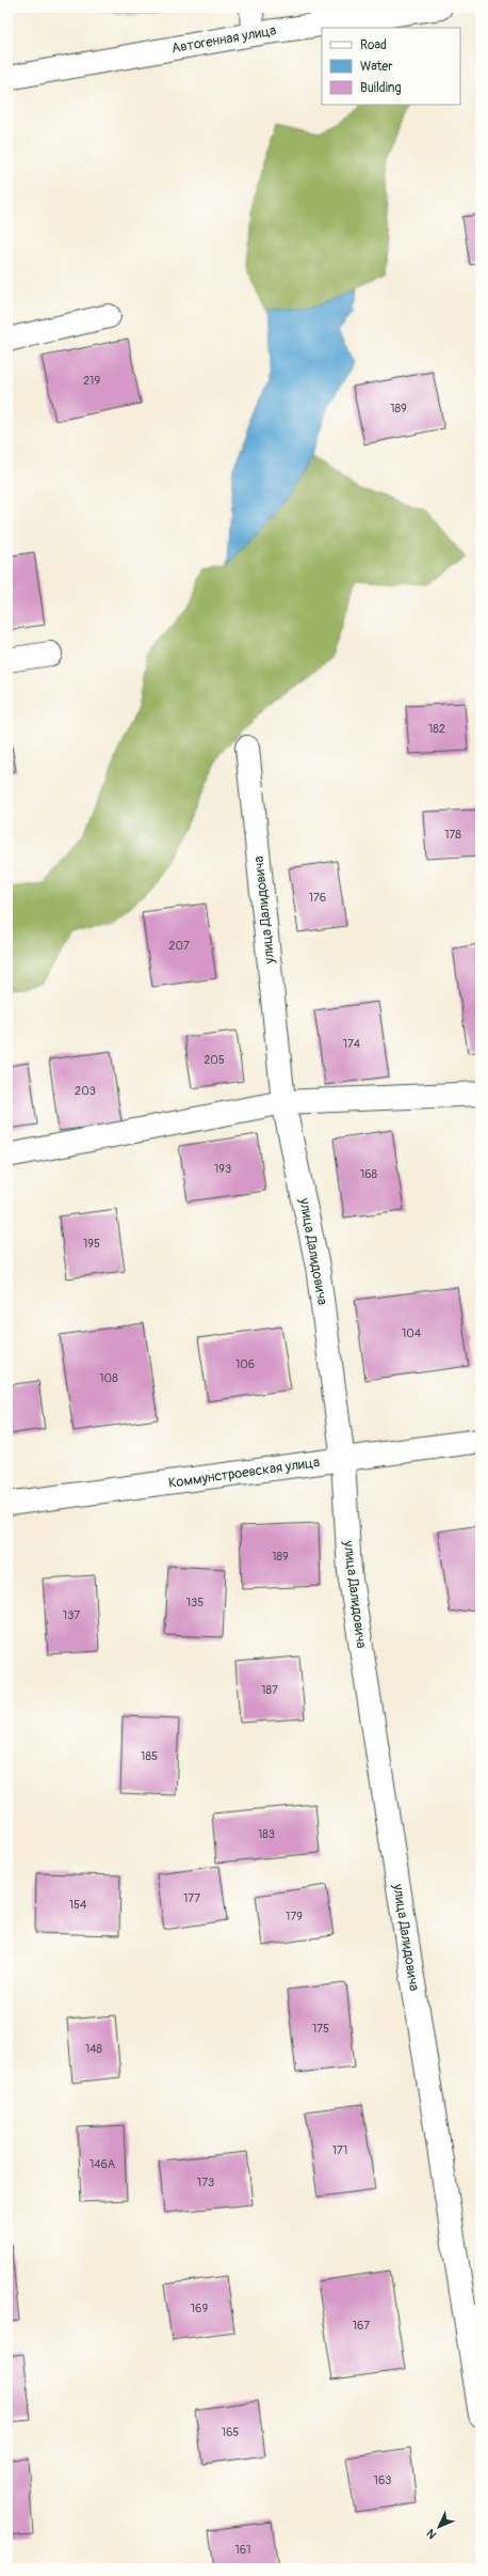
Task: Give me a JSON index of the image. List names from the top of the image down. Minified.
{"streets":{"street":["Автогенная улица","улица Далидовича","Коммунстроевская улица"]},"crossings":[["улица Далидовича","Коммунстроевская улица"]],"house_numbers":["219","189","182","178","176","207","174","205","203","193","168","195","104","106","108","189","135","137","187","185","183","177","154","179","175","148","171","146А","173","169","167","165","163","161"],"legend":["Road","Water","Building"],"north":"bottom left"}
